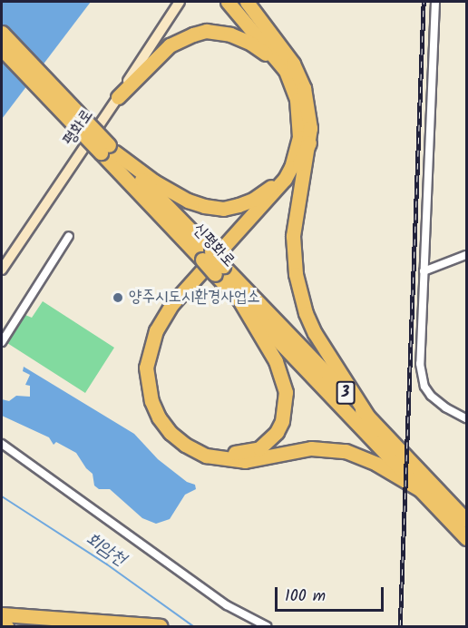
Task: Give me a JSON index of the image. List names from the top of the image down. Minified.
{"streets":{"highway":["신평화로","3"],"main road":["평화로"]},"water":["회암천"],"places":["양주시도시환경사업소"],"scale_bar":"100 m"}
